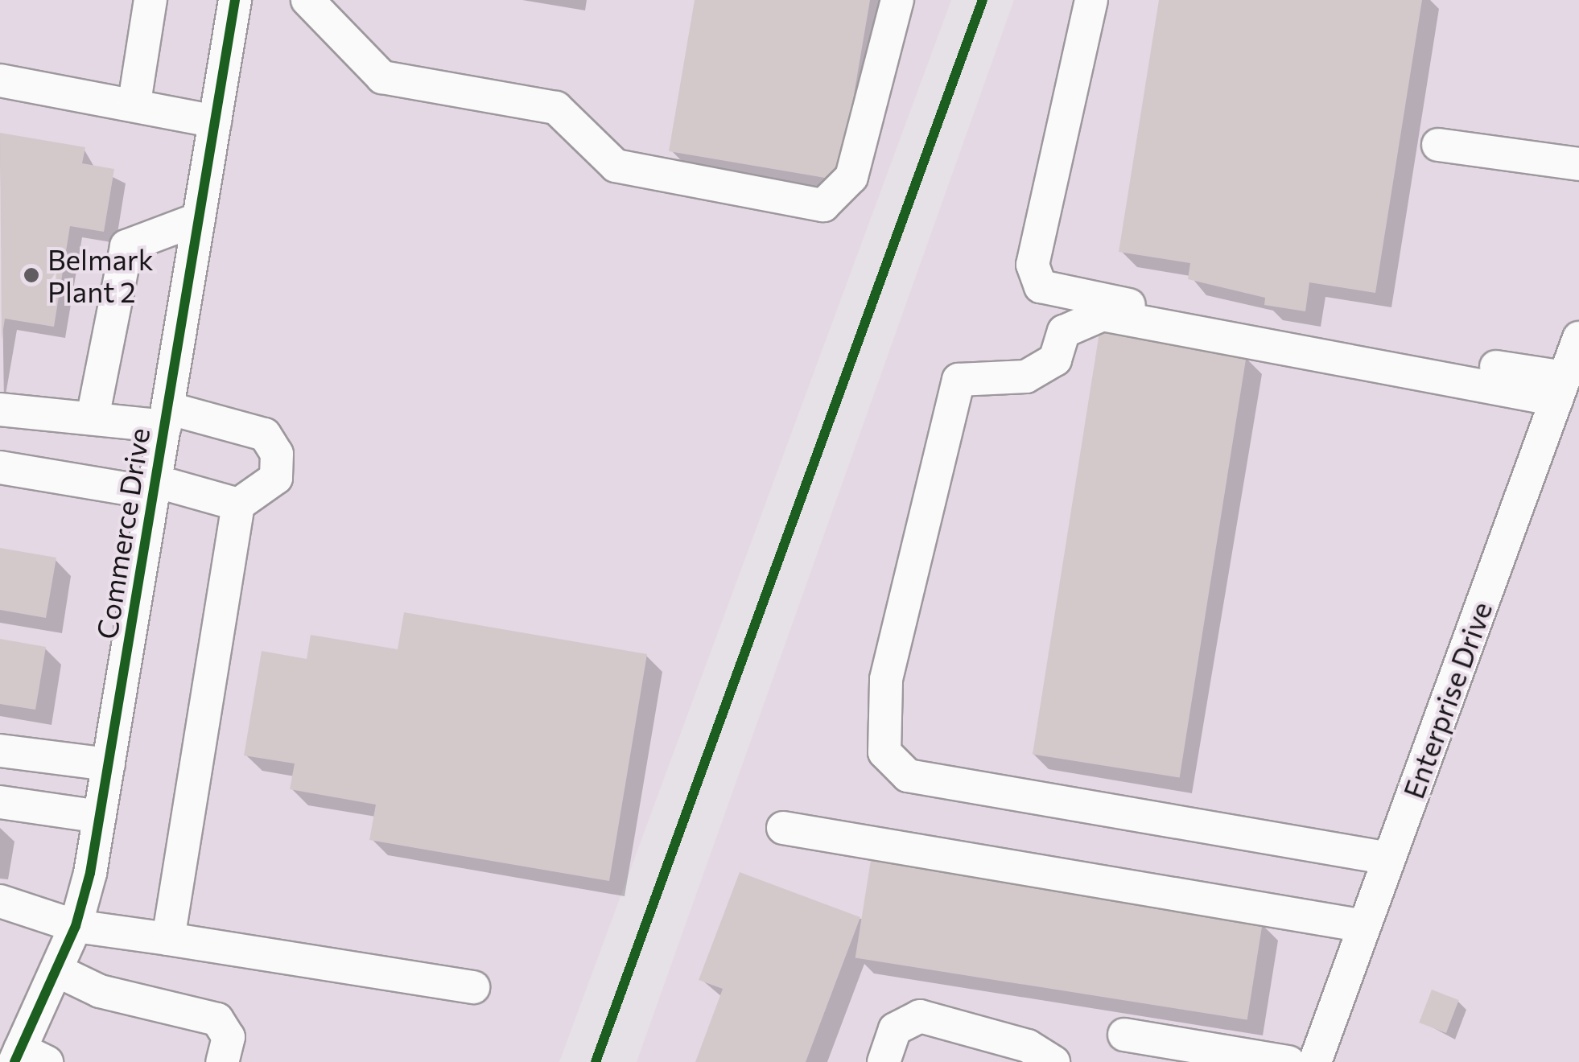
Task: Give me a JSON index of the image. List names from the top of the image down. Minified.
{"streets":{"street":["Commerce Drive","Enterprise Drive"]},"places":["Belmark Plant 2"]}
